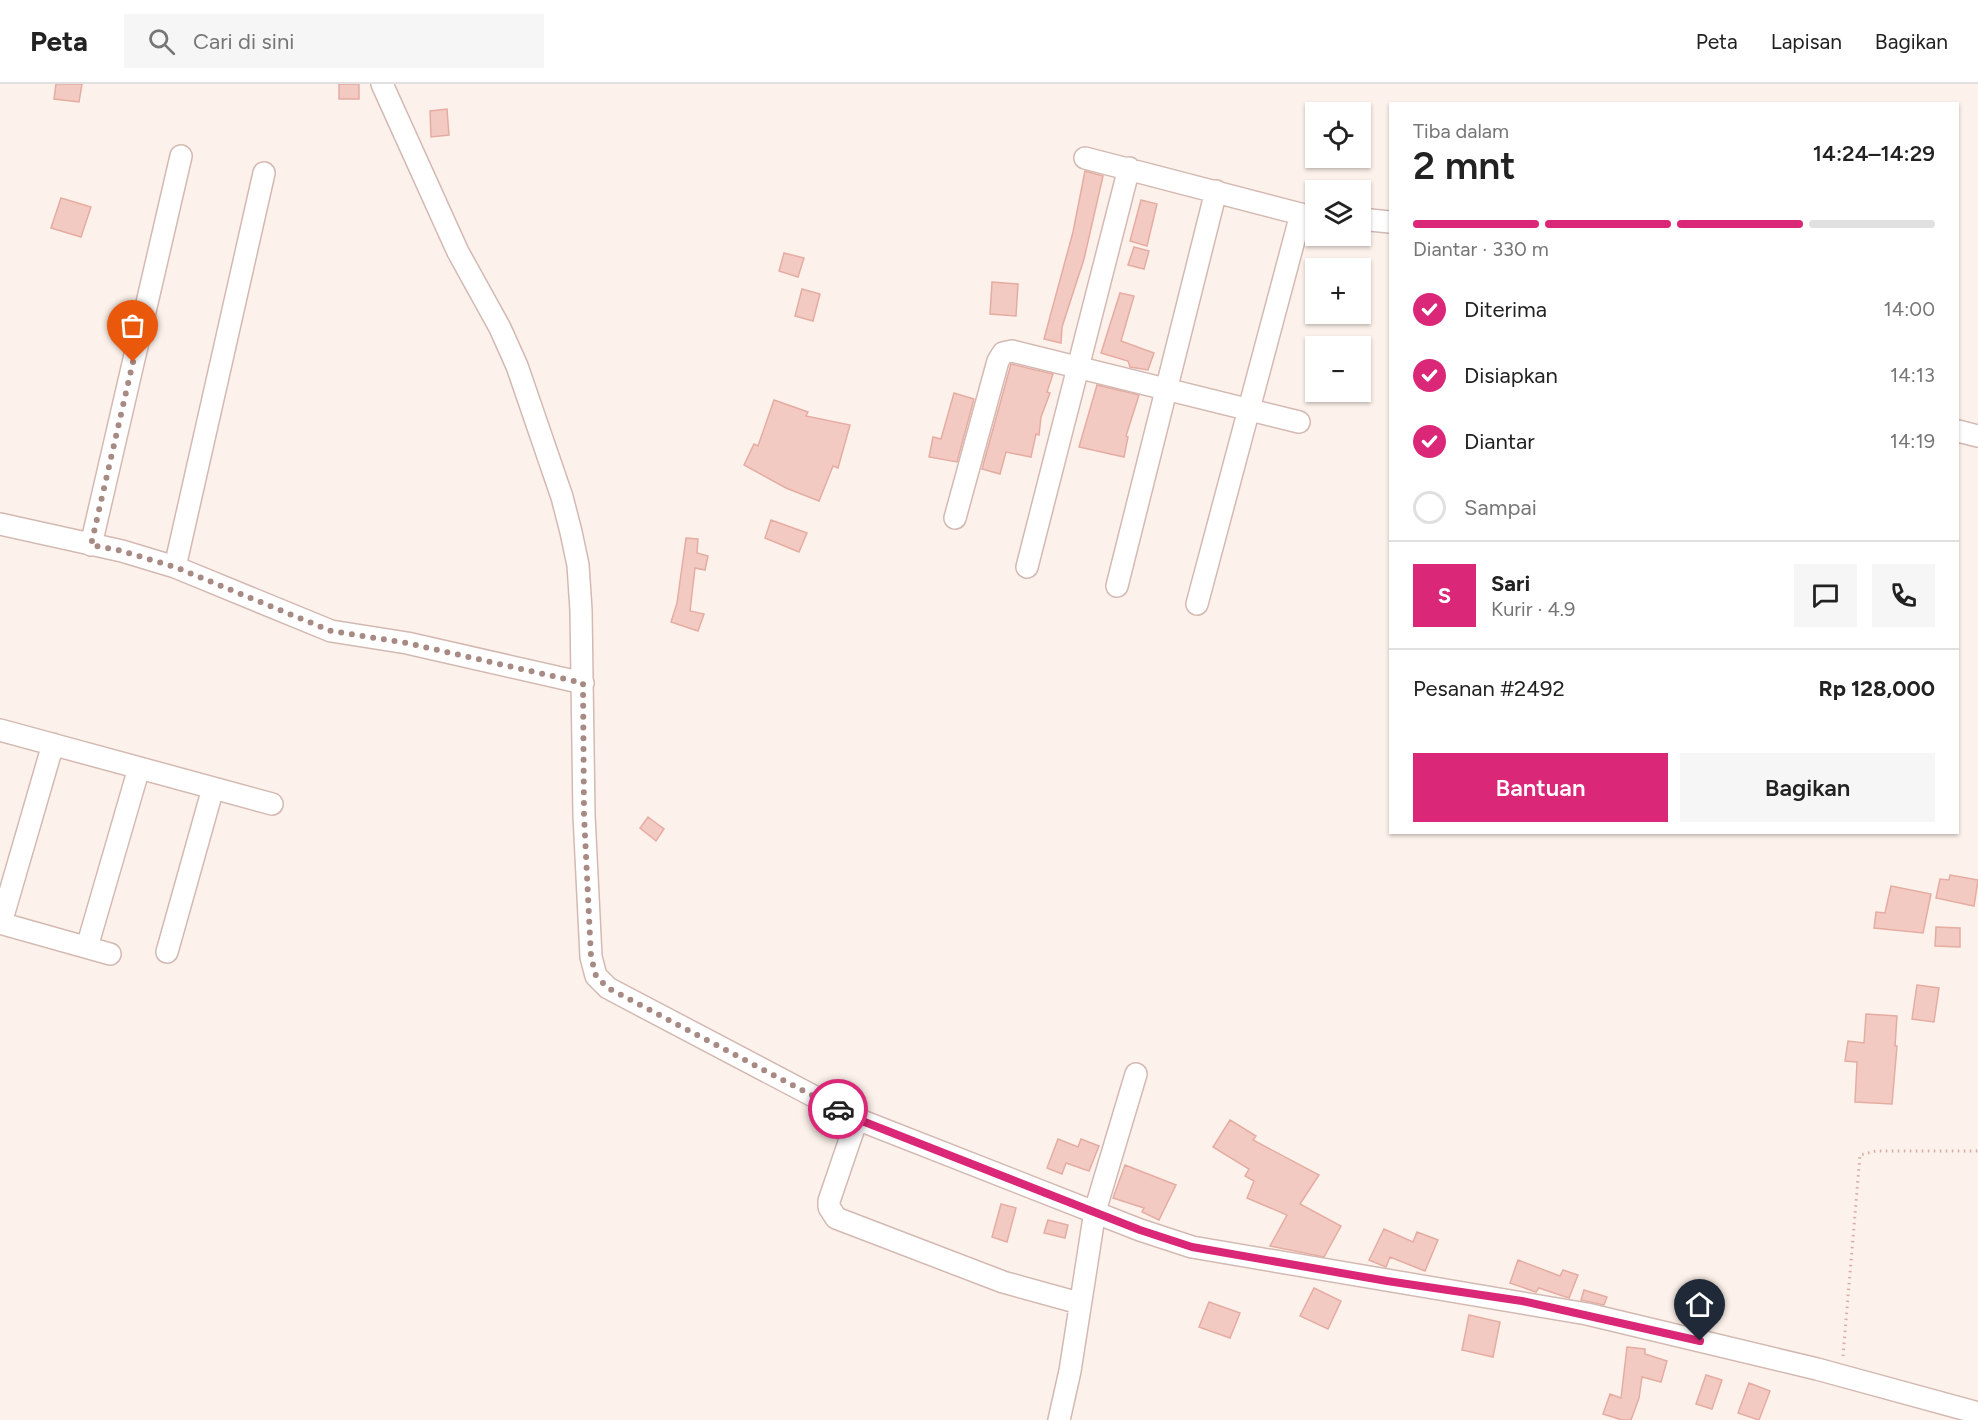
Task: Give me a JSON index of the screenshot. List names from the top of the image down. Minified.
{"page":{"header":"Peta","search":"Cari di sini","nav":["Peta","Lapisan","Bagikan"],"map_buttons":["+","−"],"heading":["2 mnt","Tiba dalam","14:24–14:29"],"panel":["Sari","Kurir · 4.9","Pesanan #2492","Rp 128,000"],"bar":"Diantar · 330 m","list":[["Diterima","14:00"],["Disiapkan","14:13"],["Diantar","14:19"],"Sampai"],"round":"S","buttons":["Bantuan","Bagikan"]}}
